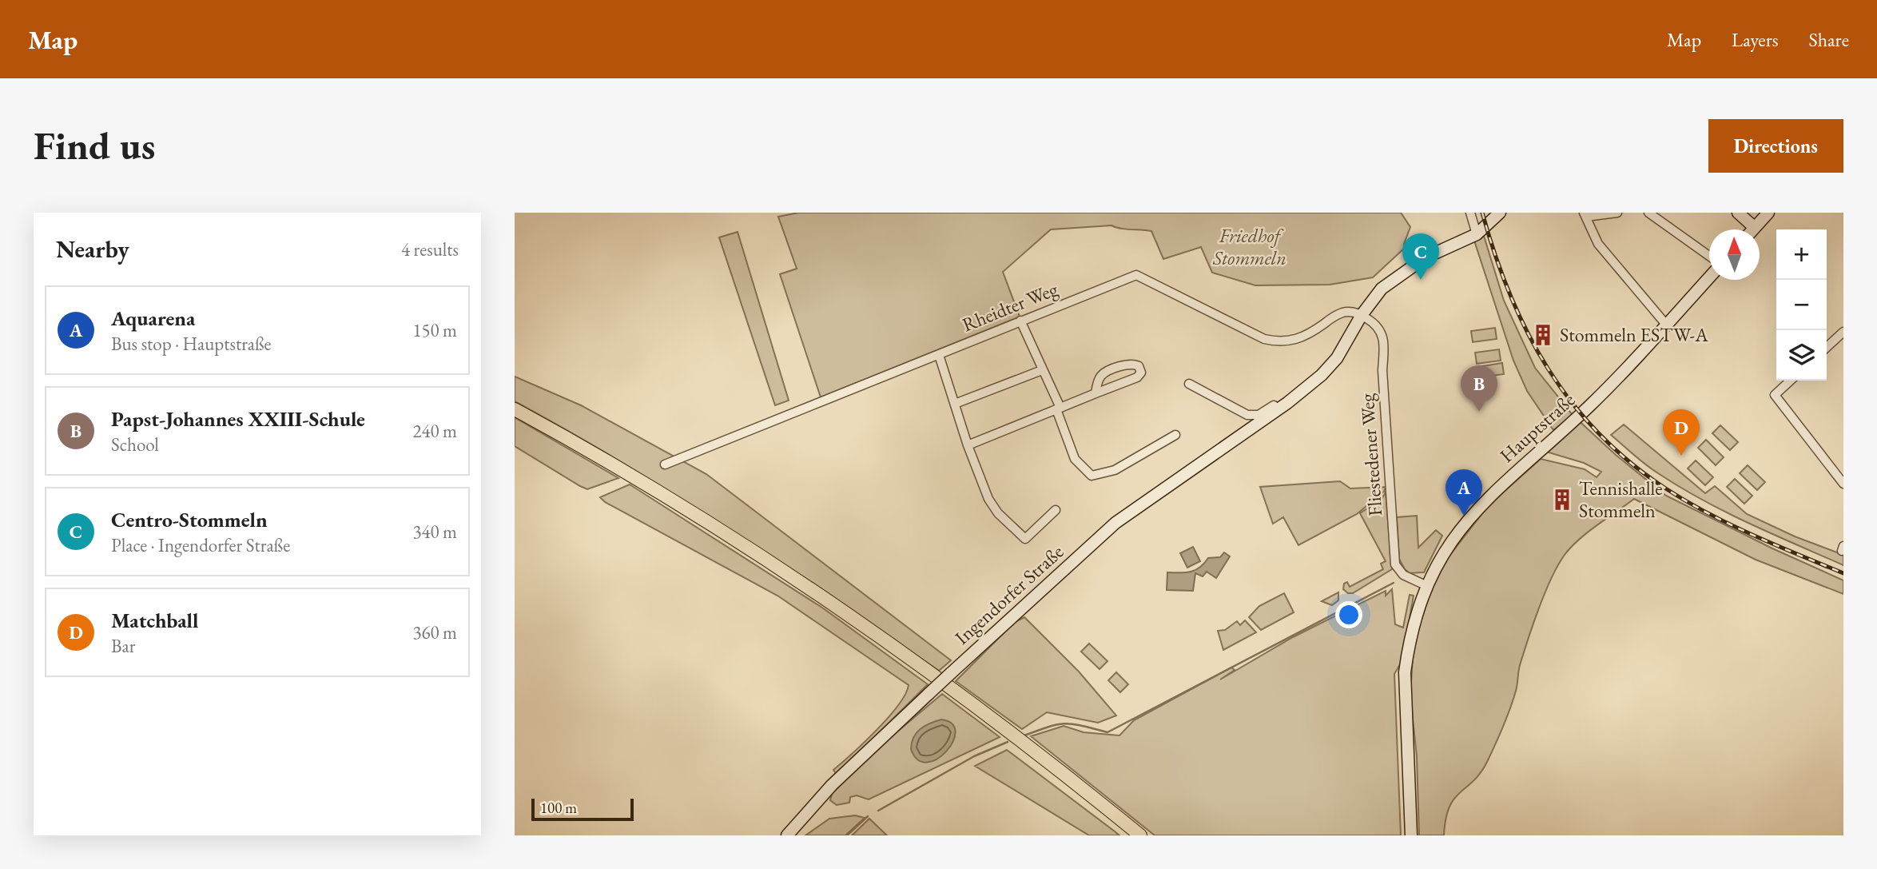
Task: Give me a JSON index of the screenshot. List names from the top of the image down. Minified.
{"streets":{"street":["Rheidter Weg","Hauptstraße","Fliestedener Weg","Ingendorfer Straße"]},"crossings":[["Rheidter Weg","Fliestedener Weg"],["Rheidter Weg","Ingendorfer Straße"],["Hauptstraße","Fliestedener Weg"],["Fliestedener Weg","Ingendorfer Straße"]],"parks":["Friedhof Stommeln"],"places":{"building":["Stommeln ESTW-A","Tennishalle Stommeln"]},"scale_bar":"100 m","north":"top","page":{"header":"Map","nav":["Map","Layers","Share"],"buttons":"Directions","title":"Find us","heading":["Nearby","4 results"],"map_buttons":["+","−"],"pins":["C","B","D","A"],"list":[{"mark":"A","name":"Aquarena","note":"Bus stop · Hauptstraße","value":"150 m"},{"mark":"B","name":"Papst-Johannes XXIII-Schule","note":"School","value":"240 m"},{"mark":"C","name":"Centro-Stommeln","note":"Place · Ingendorfer Straße","value":"340 m"},{"mark":"D","name":"Matchball","note":"Bar","value":"360 m"}],"scale":"100 m"}}
